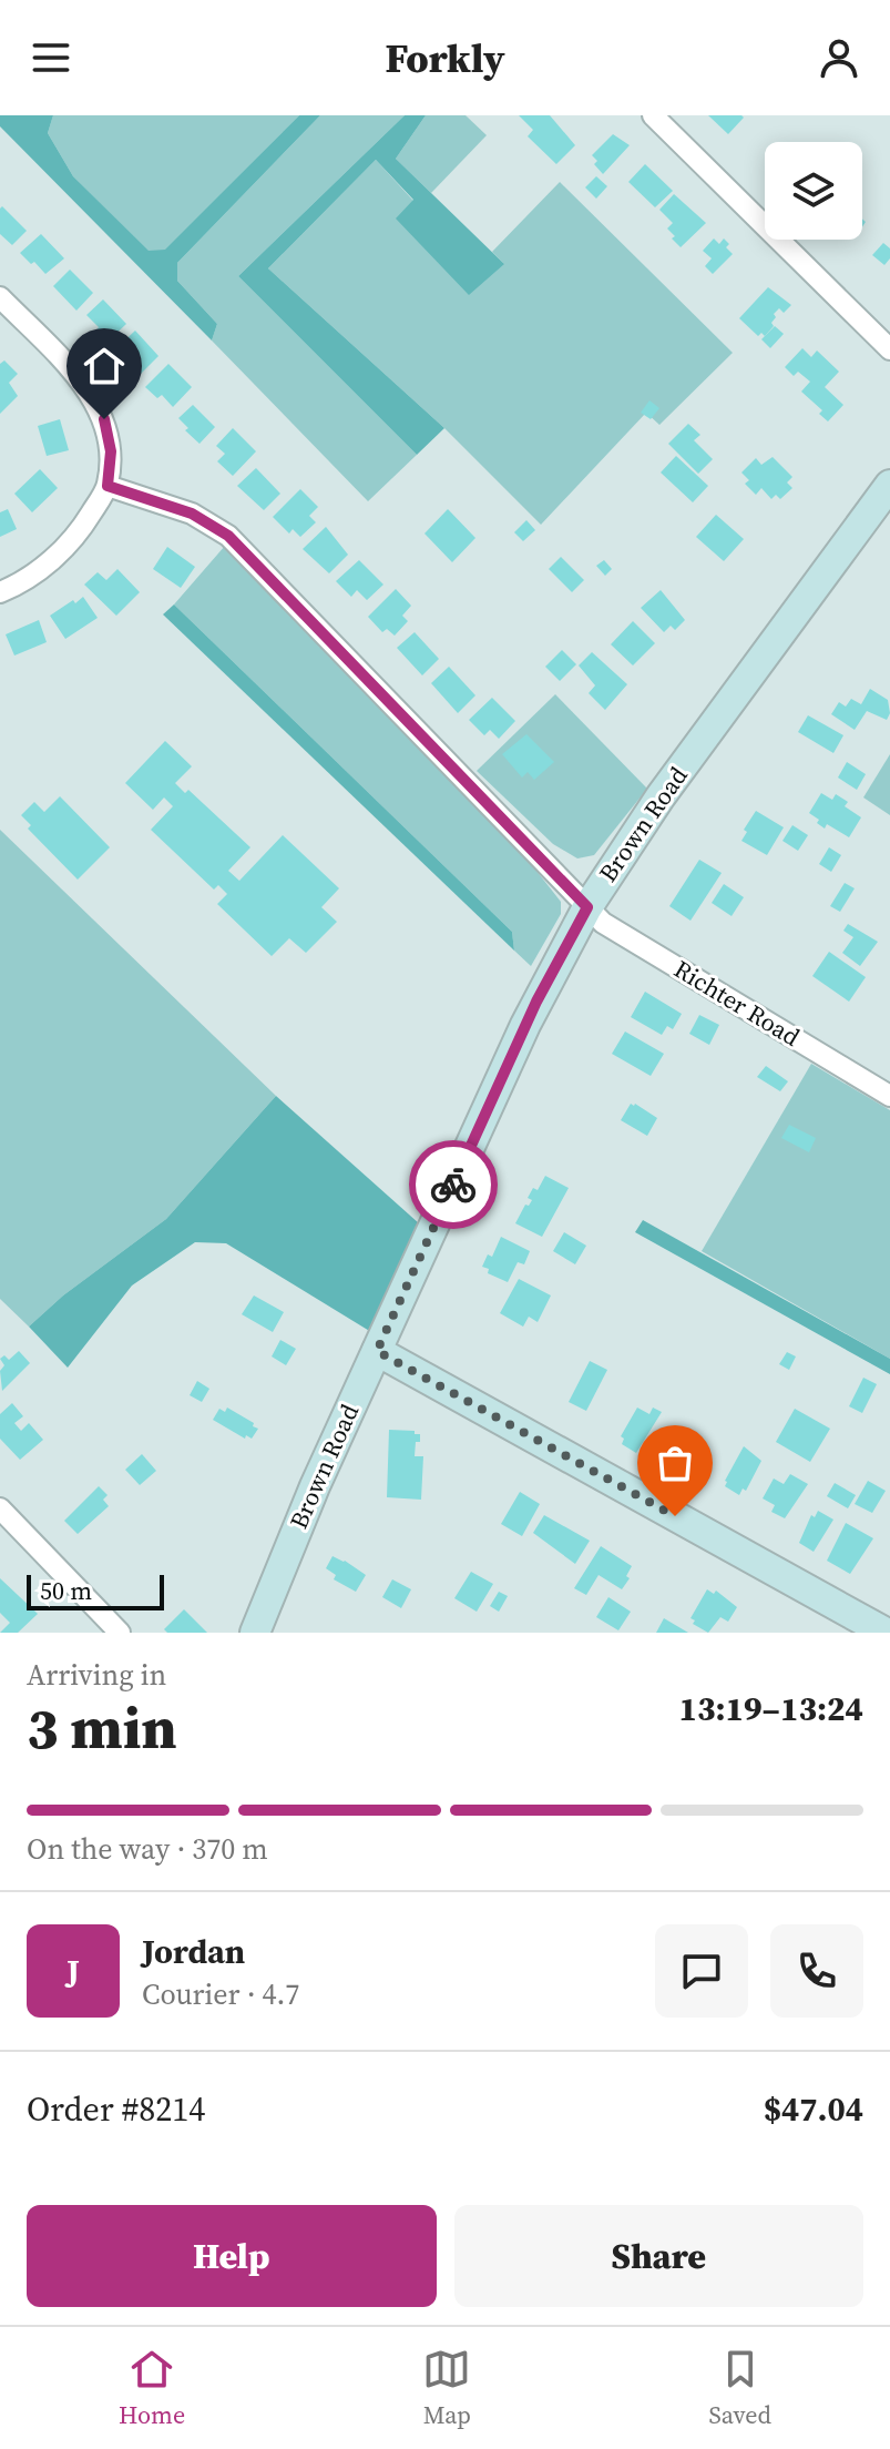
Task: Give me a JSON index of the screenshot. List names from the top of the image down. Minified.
{"streets":{"main road":["Brown Road"],"street":["Richter Road"]},"crossings":[["Brown Road","Richter Road"]],"scale_bar":"50 m","page":{"header":"Forkly","scale":"50 m","heading":["3 min","Arriving in","13:19–13:24"],"panel":["Jordan","Courier · 4.7","Order #8214","$47.04"],"bar":"On the way · 370 m","round":"J","buttons":["Help","Share"],"tabs":["Home","Map","Saved"]}}
